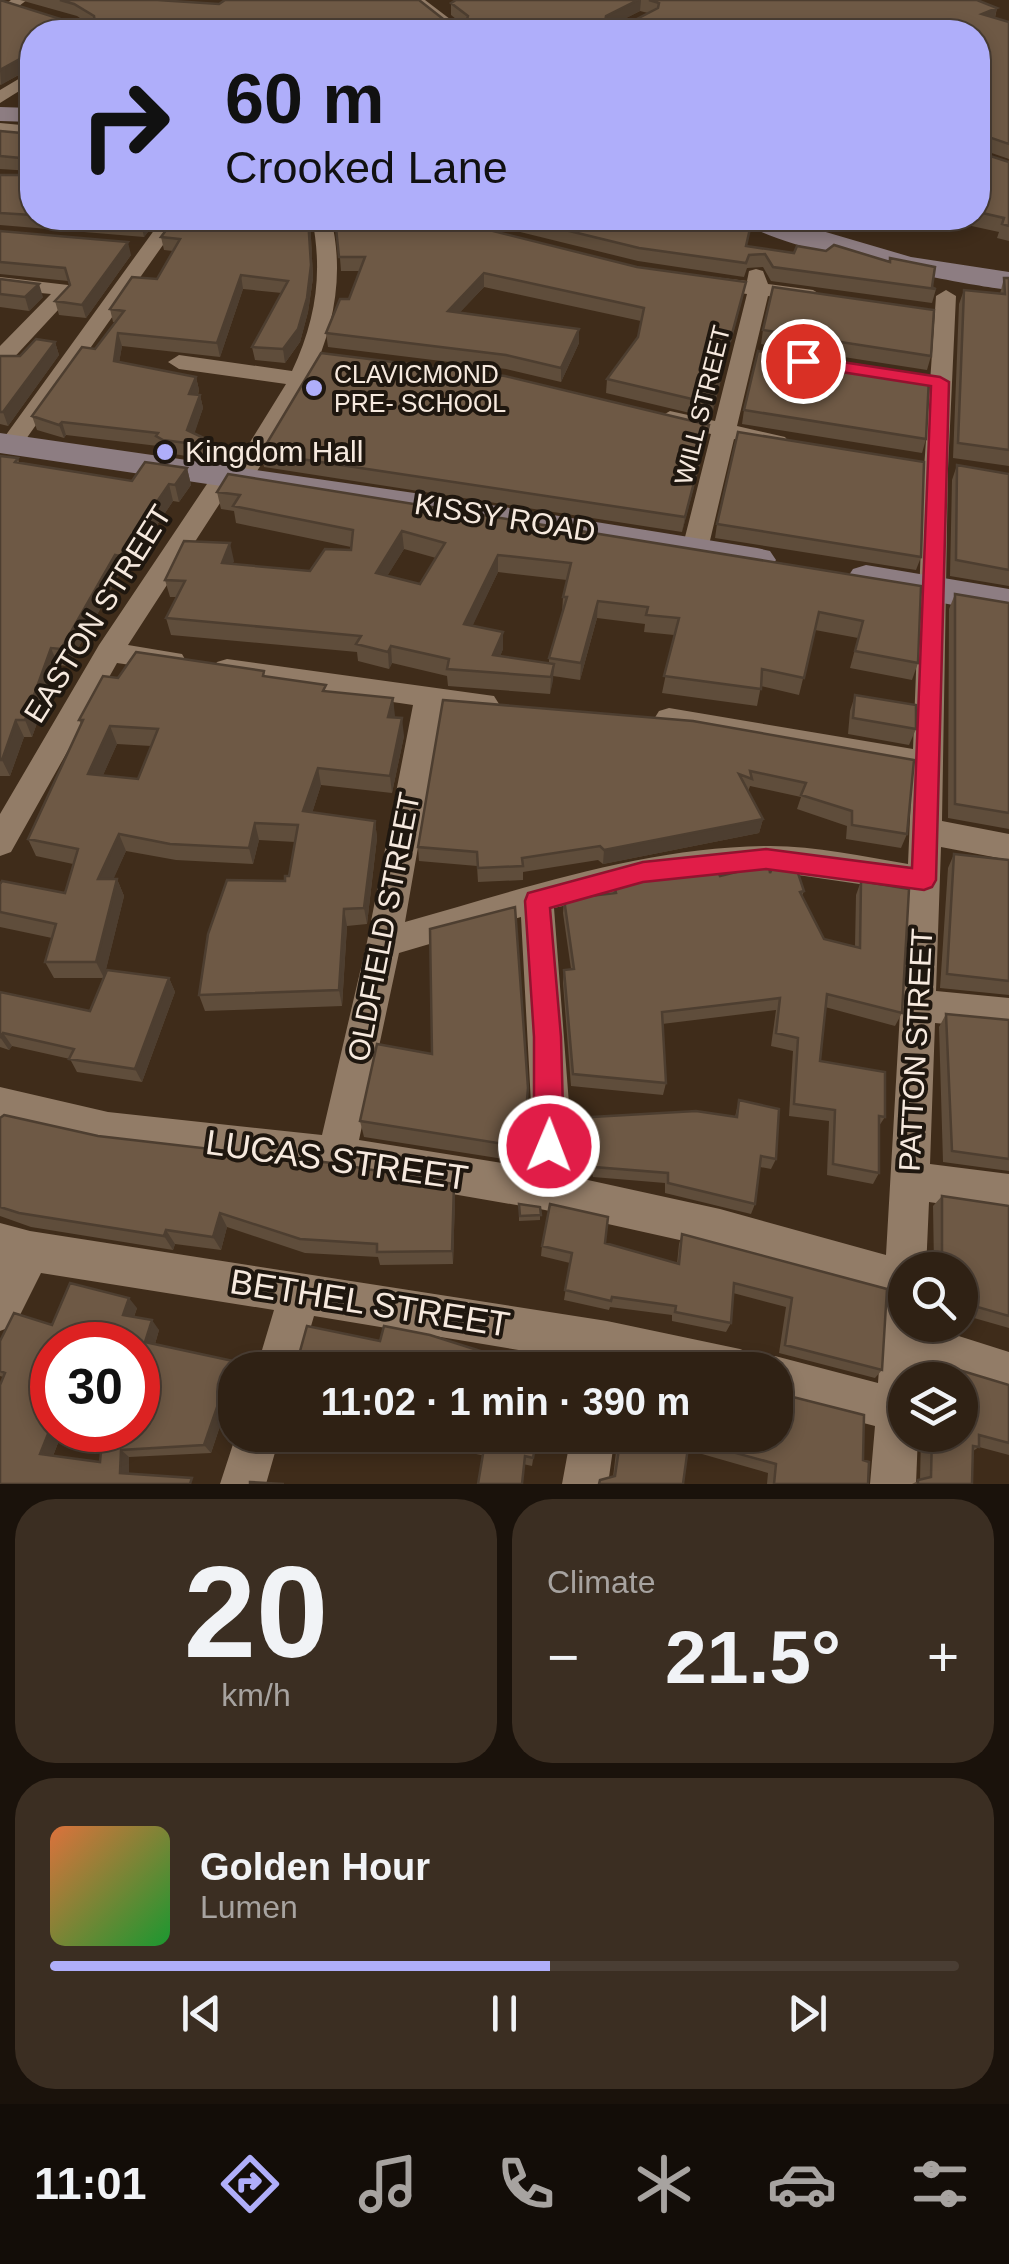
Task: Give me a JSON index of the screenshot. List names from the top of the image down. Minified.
{"streets":{"main road":["KISSY ROAD"],"street":["WILL STREET","EASTON STREET","OLDFIELD STREET","PATTON STREET","LUCAS STREET","BETHEL STREET"]},"crossings":[["WILL STREET","KISSY ROAD"],["KISSY ROAD","EASTON STREET"],["OLDFIELD STREET","LUCAS STREET"]],"places":["CLAVICMOND PRE- SCHOOL","Kingdom Hall"],"page":{"turn":["60 m","Crooked Lane"],"limit":"30","trip":"11:02 · 1 min · 390 m","tile":[["20","km/h"],"Climate"],"heat":["−","21.5°","+"],"song":["Golden Hour","Lumen"],"tabs":"11:01"}}
